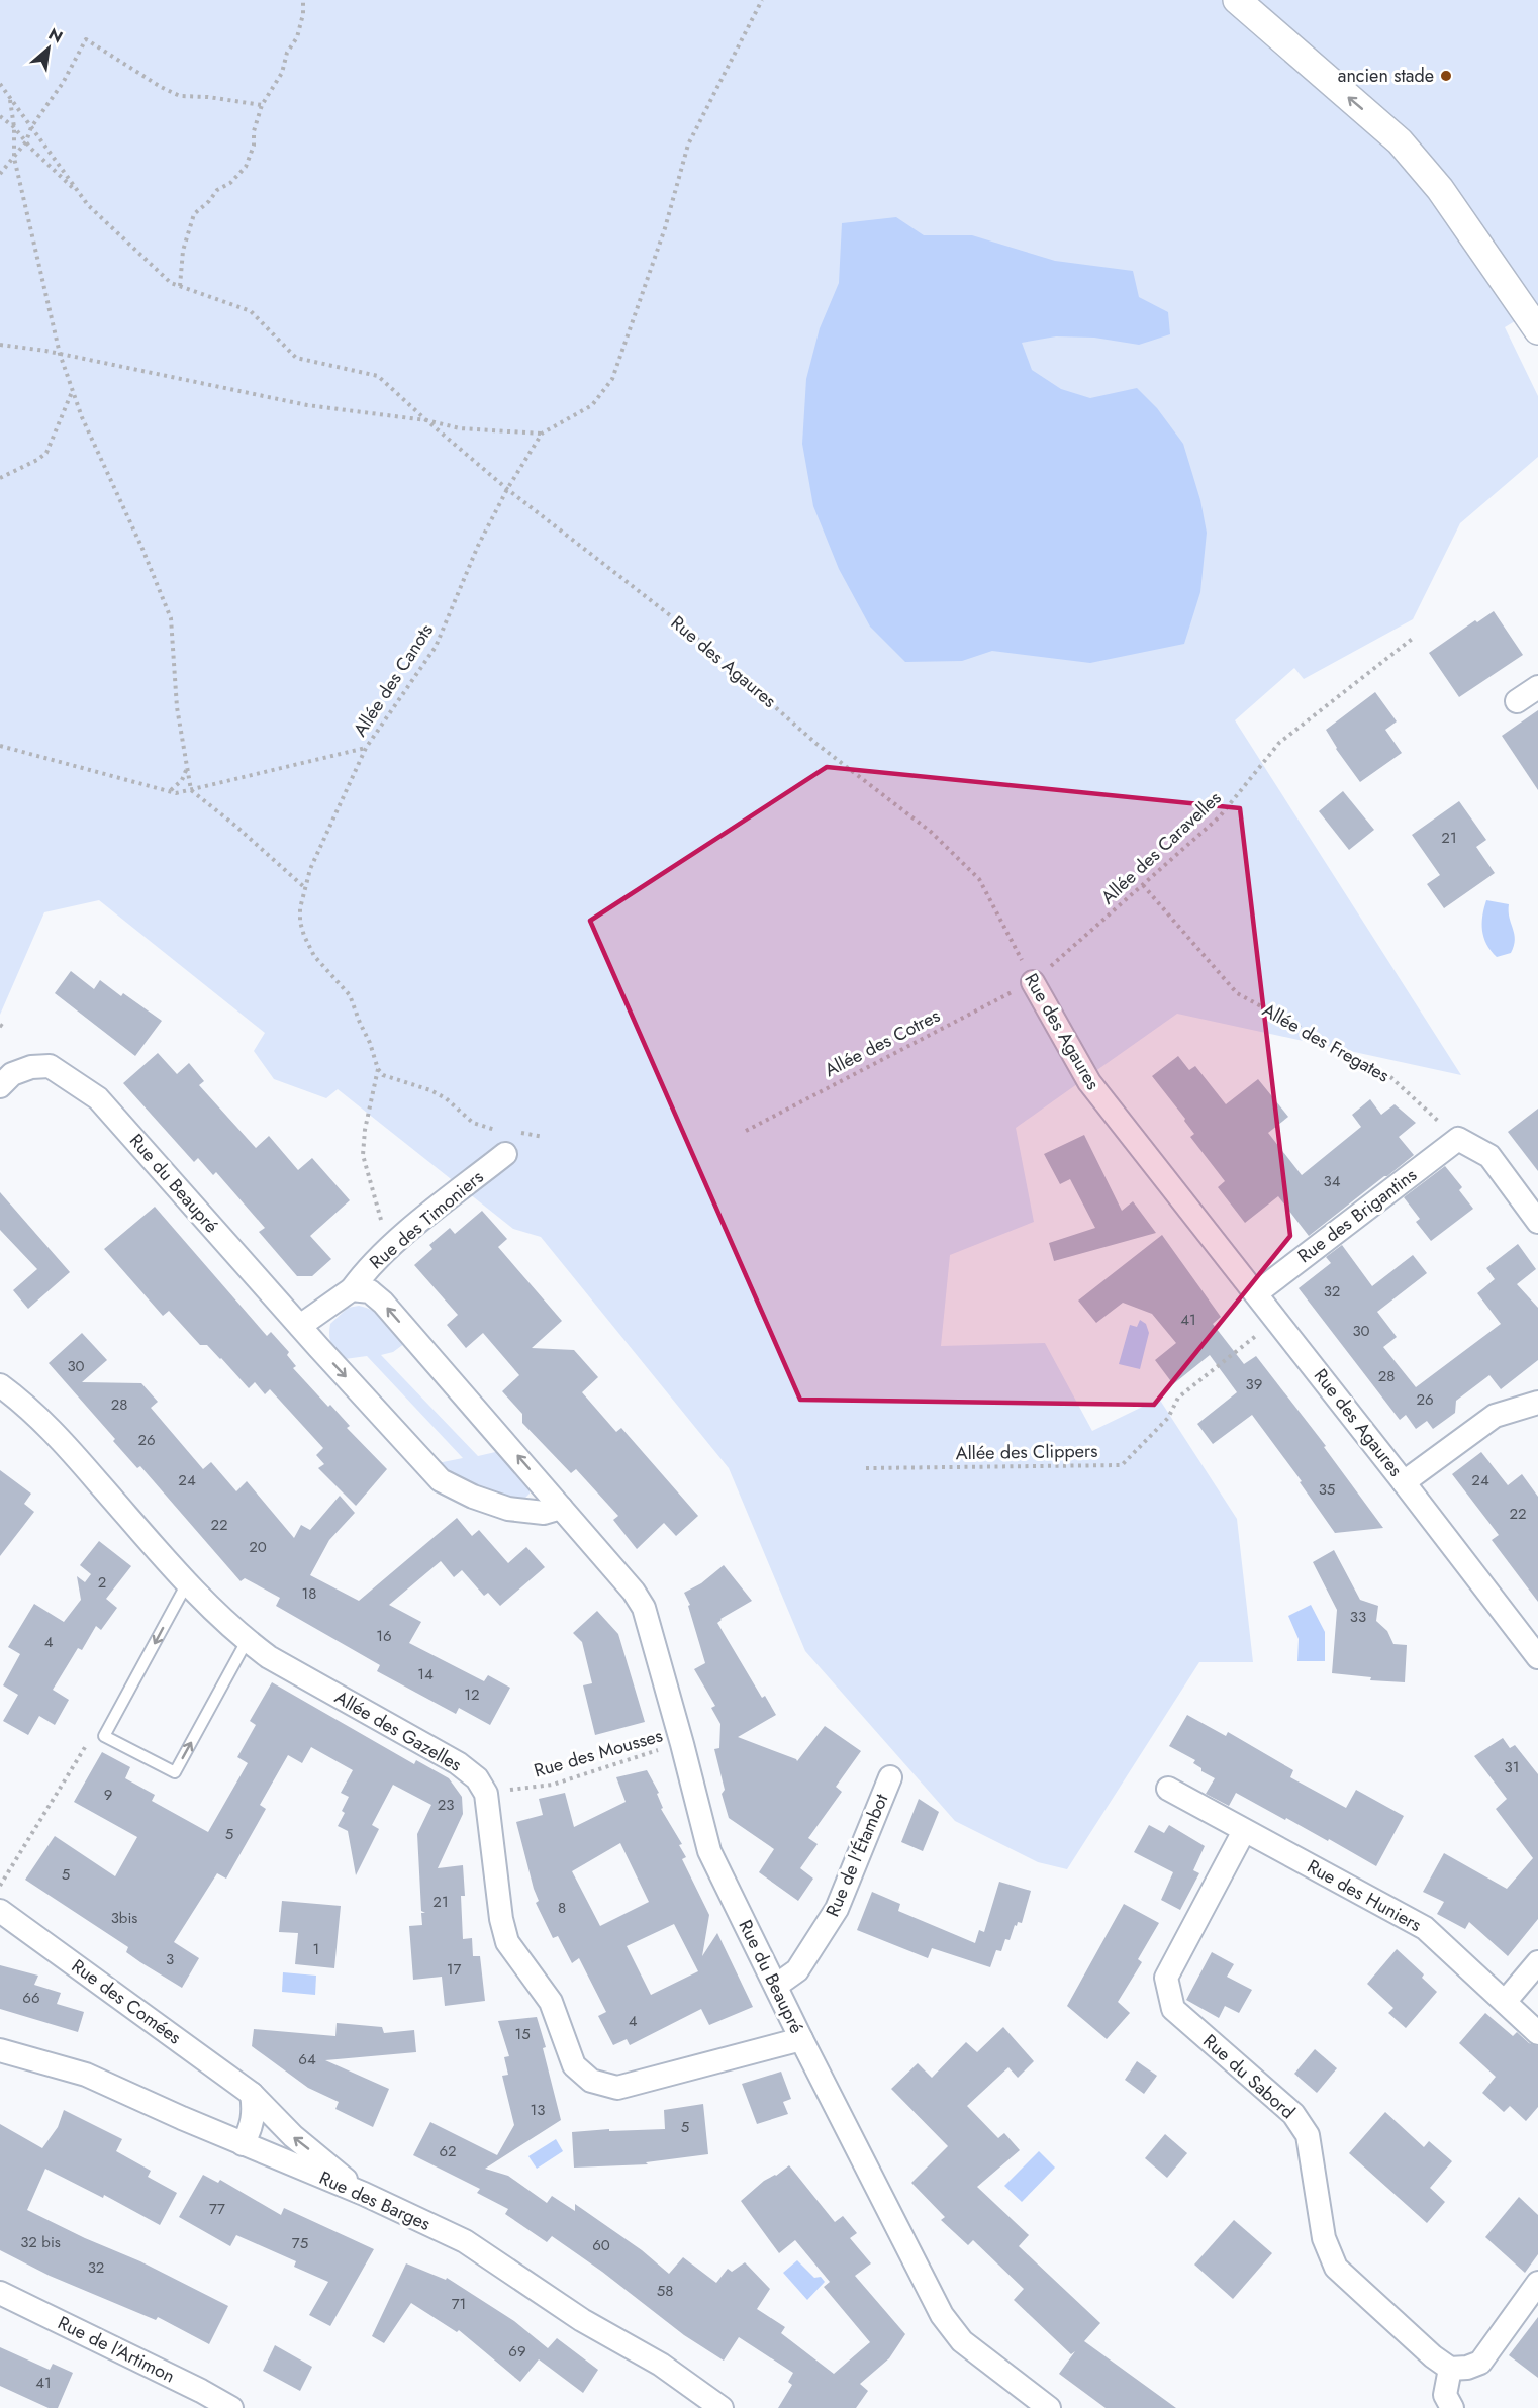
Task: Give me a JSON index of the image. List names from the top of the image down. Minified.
{"streets":{"street":["Rue des Agaures","Rue du Beaupré","Rue des Brigantins","Rue des Timoniers","Allée des Gazelles","Rue de l'Étambot","Rue des Huniers","Rue des Comées","Rue du Sabord","Rue des Barges","Rue de l'Artimon"],"path":["Allée des Canots","Allée des Caravelles","Allée des Cotres","Allée des Fregates","Allée des Clippers","Rue des Mousses"]},"crossings":[["Rue des Agaures","Allée des Canots"],["Rue des Agaures","Allée des Caravelles"],["Rue des Agaures","Allée des Cotres"],["Rue des Agaures","Rue des Brigantins"],["Rue des Agaures","Allée des Clippers"],["Allée des Caravelles","Allée des Cotres"],["Allée des Caravelles","Allée des Fregates"],["Allée des Fregates","Rue des Brigantins"],["Rue du Beaupré","Rue des Timoniers"],["Rue du Beaupré","Rue des Mousses"],["Rue du Beaupré","Rue de l'Étambot"],["Allée des Gazelles","Rue des Mousses"],["Rue des Huniers","Rue du Sabord"],["Rue des Comées","Rue des Barges"]],"places":["ancien stade"],"house_numbers":["21","34","32","41","30","30","28","39","26","28","26","24","24","35","22","22","20","2","18","33","16","4","14","12","31","9","23","5","5","21","8","3bis","1","3","17","66","4","15","64","13","5","62","77","32 bis","75","60","32","58","71","69","41"],"north":"top right"}
